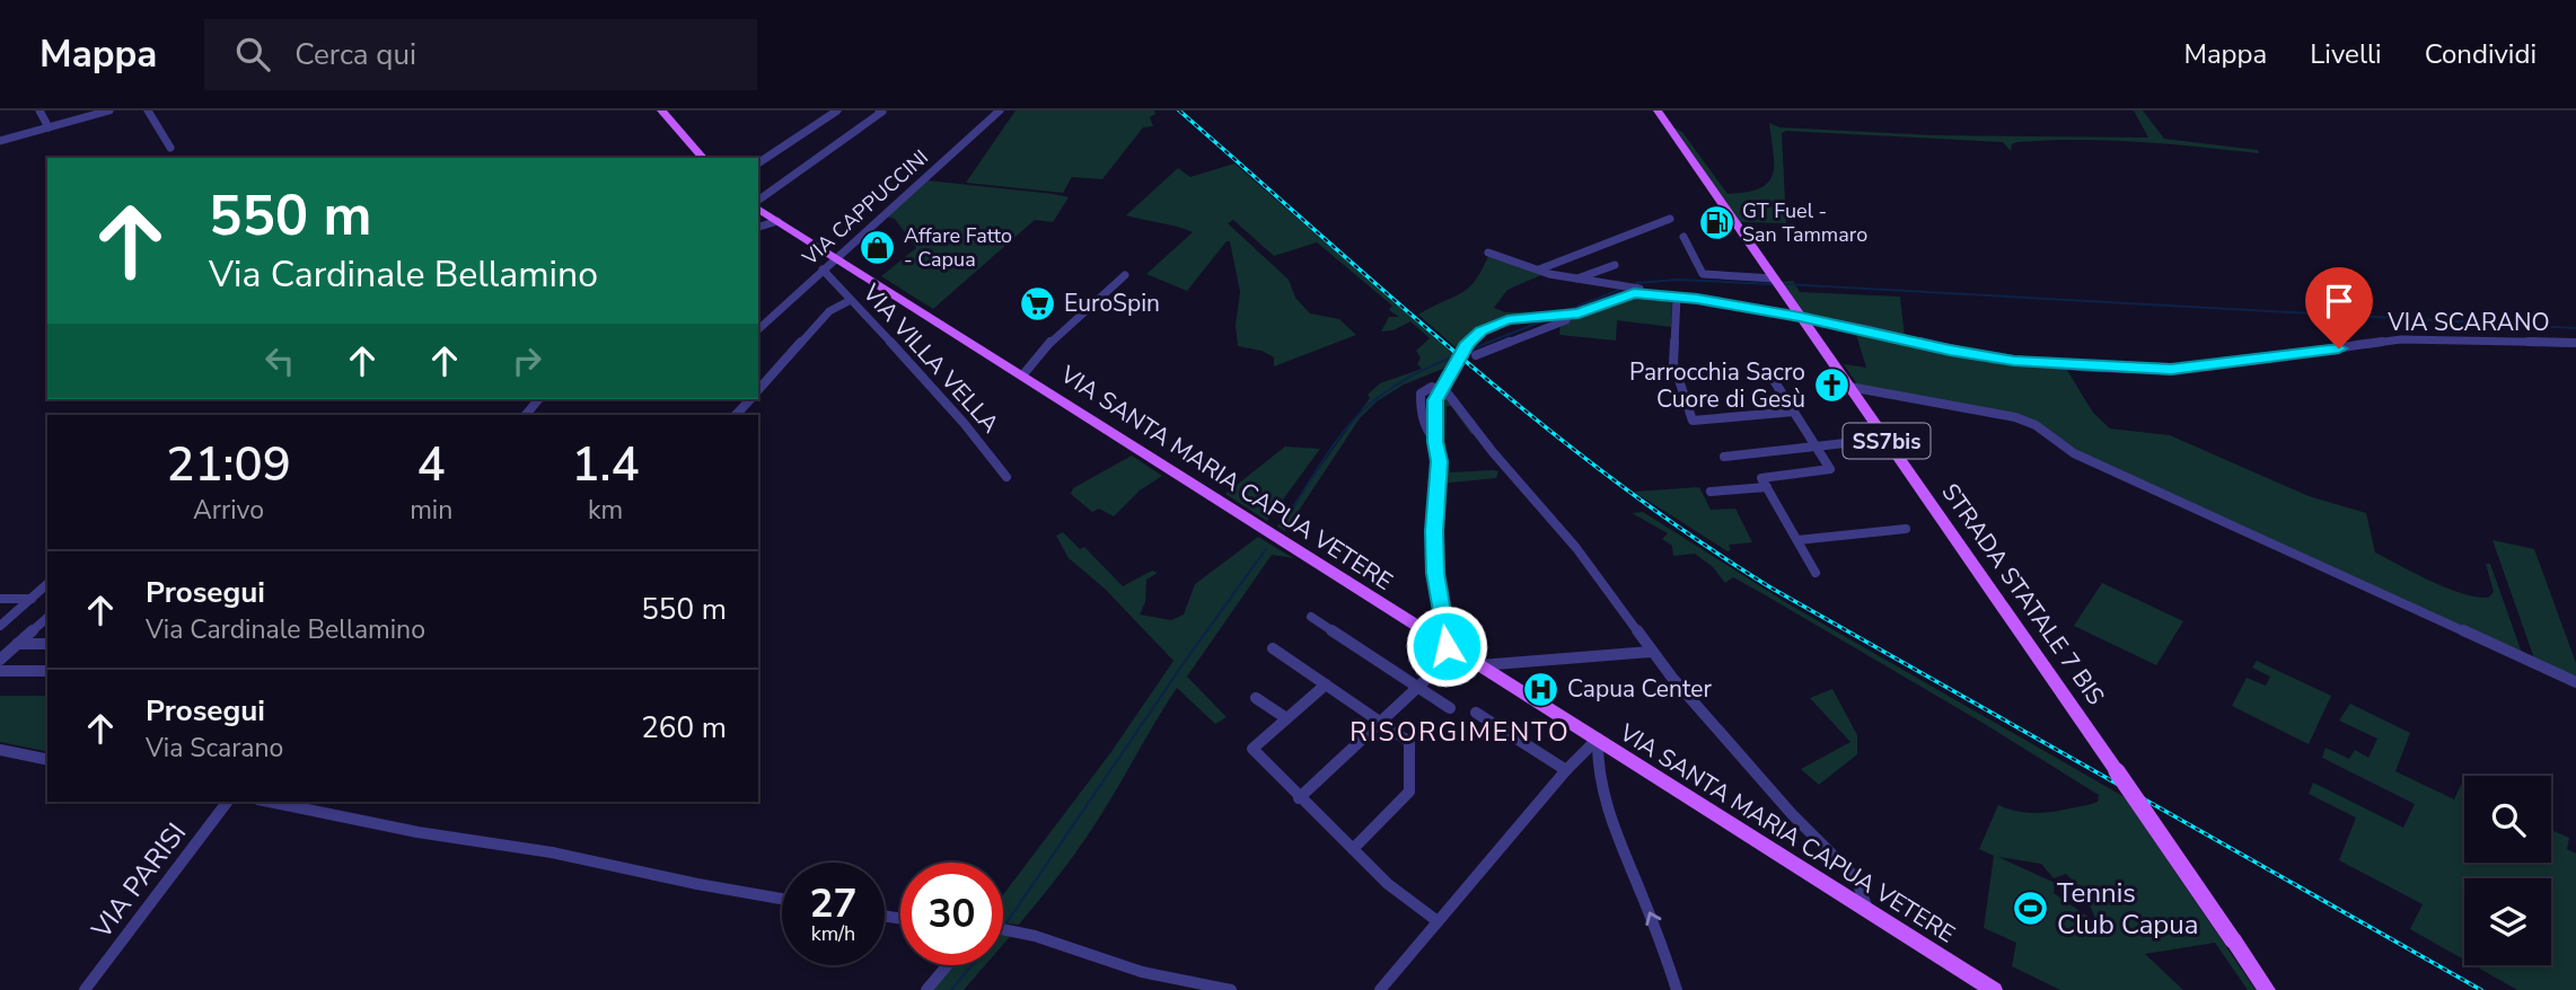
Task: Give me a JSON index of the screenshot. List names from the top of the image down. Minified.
{"streets":{"main road":["SS7bis","VIA SANTA MARIA CAPUA VETERE","STRADA STATALE 7 BIS"],"street":["VIA CAPPUCCINI","VIA SCARANO","VIA VILLA VELLA","VIA PARISI"]},"crossings":[["VIA CAPPUCCINI","VIA VILLA VELLA"],["VIA CAPPUCCINI","VIA SANTA MARIA CAPUA VETERE"],["VIA SCARANO","STRADA STATALE 7 BIS"]],"districts":["RISORGIMENTO"],"places":{"fuel station":["GT Fuel - San Tammaro"],"shop":["Affare Fatto - Capua"],"supermarket":["EuroSpin"],"church":["Parrocchia Sacro Cuore di Gesù"],"hospital":["Capua Center"],"sports":["Tennis Club Capua"]},"page":{"header":"Mappa","search":"Cerca qui","nav":["Mappa","Livelli","Condividi"],"turn":["550 m","Via Cardinale Bellamino"],"eta":["21:09","Arrivo","4","min","1.4","km"],"list":[{"name":"Prosegui","note":"Via Cardinale Bellamino","value":"550 m"},{"name":"Prosegui","note":"Via Scarano","value":"260 m"}],"speed":"27 km/h","limit":"30"}}
